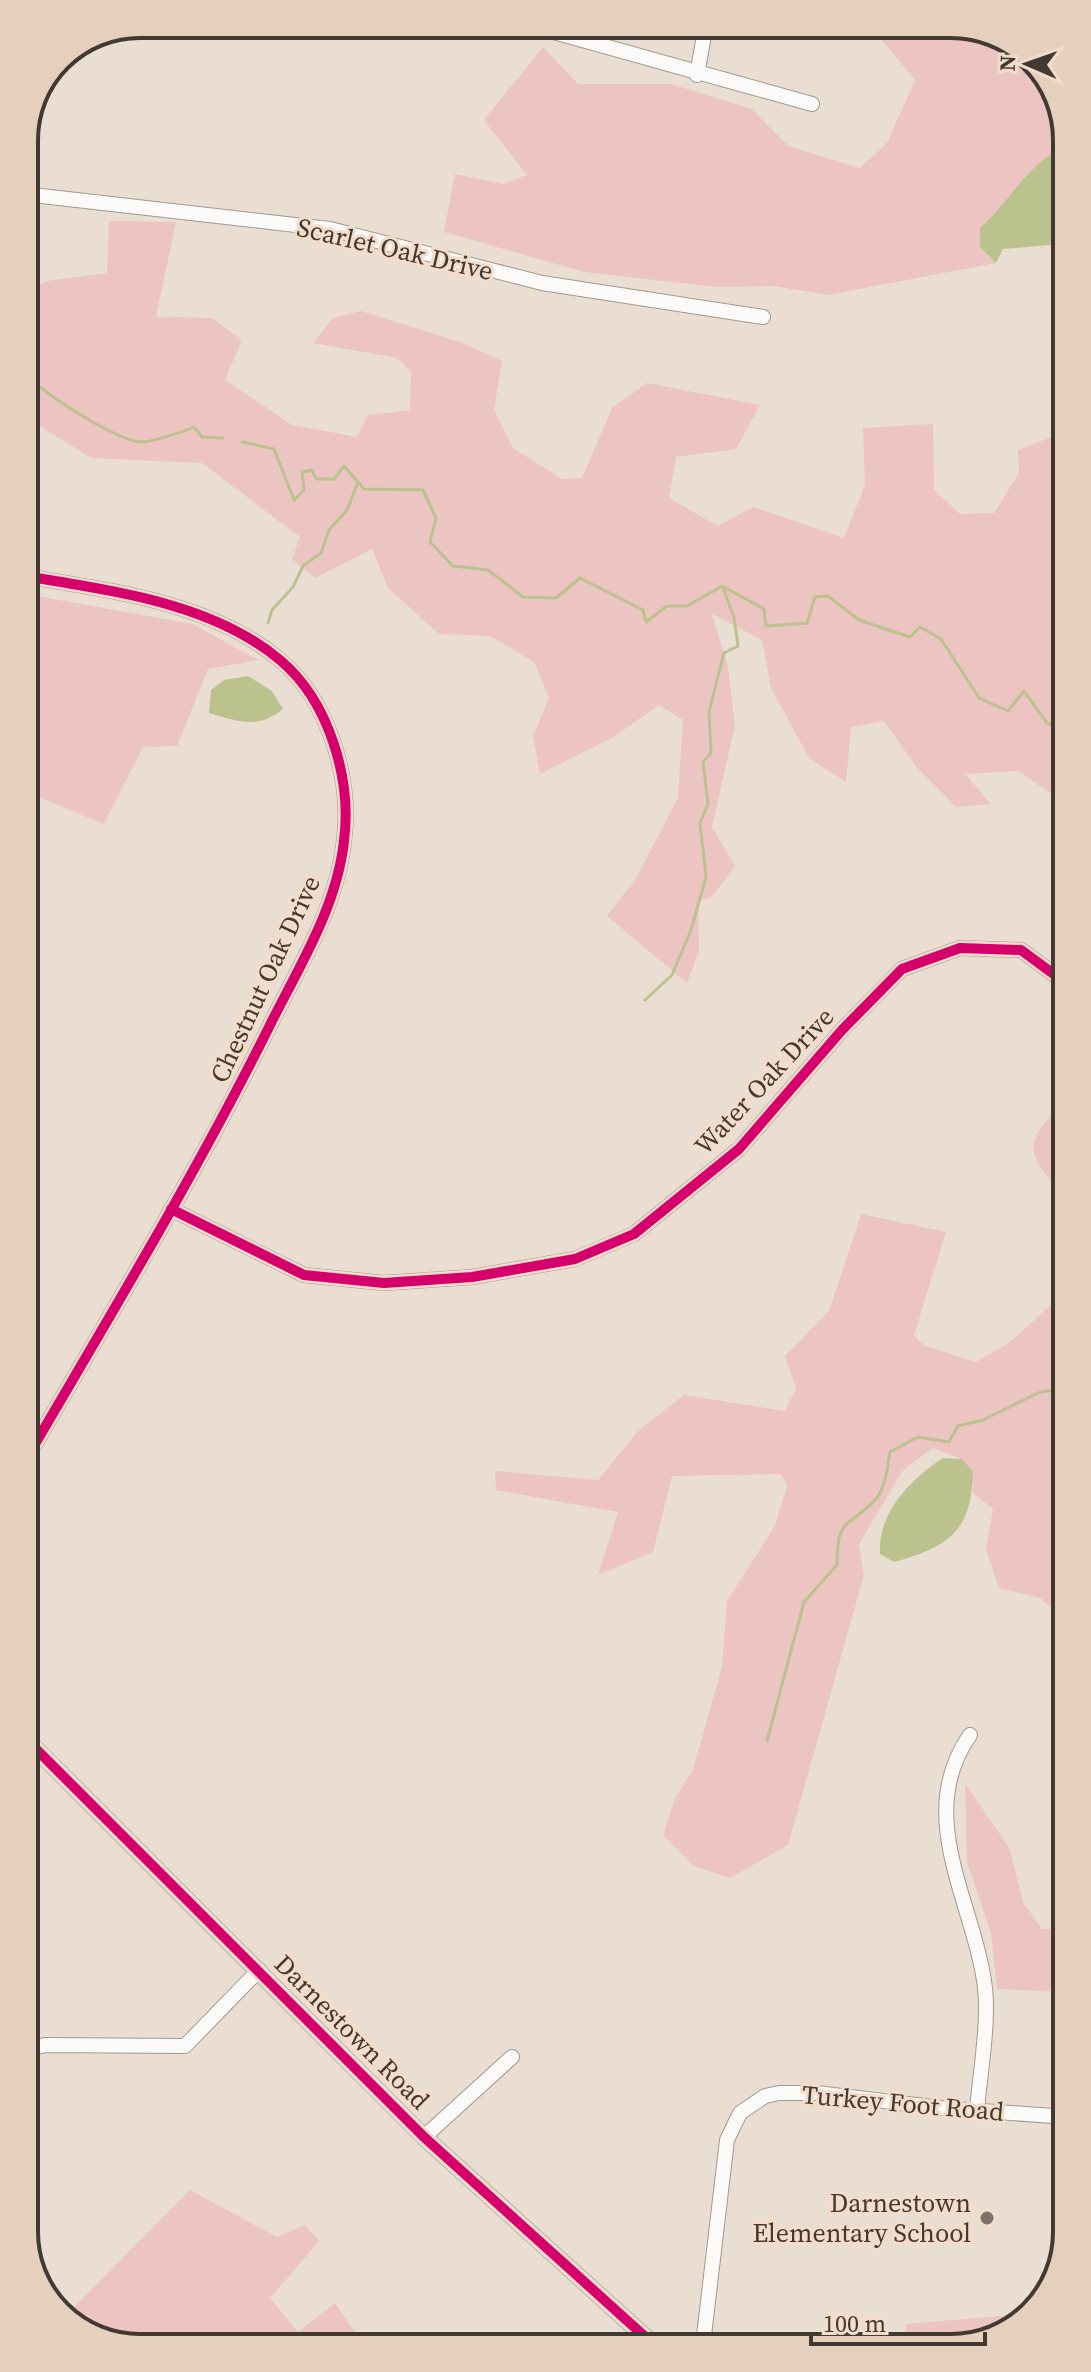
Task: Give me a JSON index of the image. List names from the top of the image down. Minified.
{"streets":{"main road":["Darnestown Road"],"street":["Scarlet Oak Drive","Chestnut Oak Drive","Water Oak Drive","Turkey Foot Road"]},"crossings":[["Chestnut Oak Drive","Water Oak Drive"]],"places":["Darnestown Elementary School"],"scale_bar":"100 m","north":"left"}
